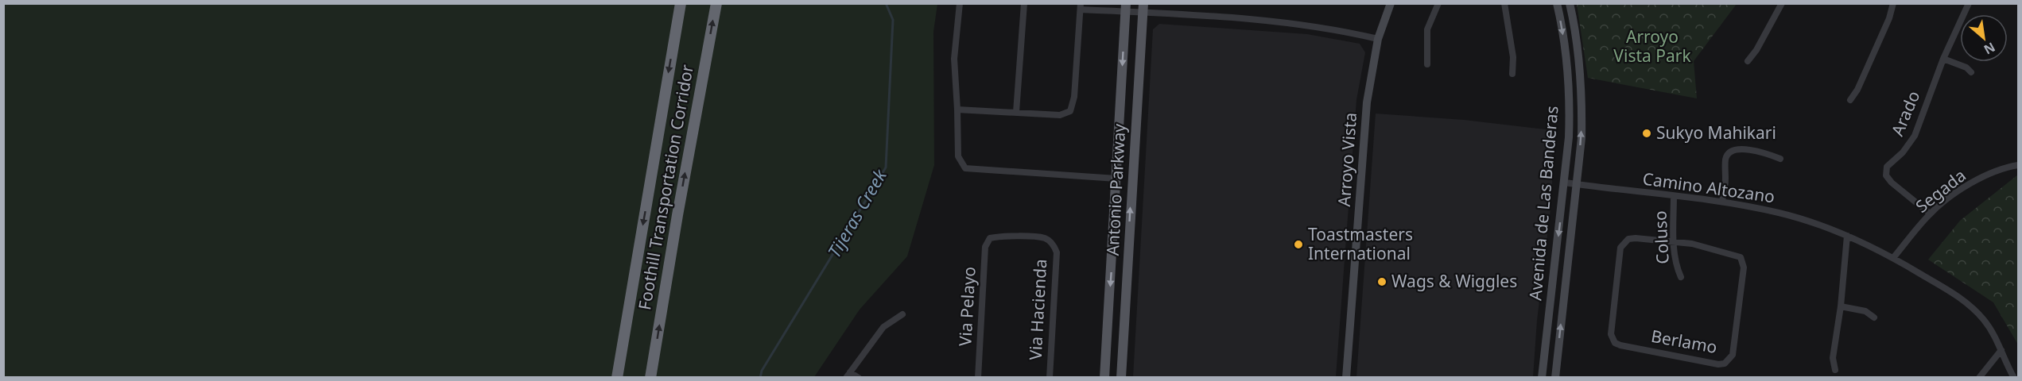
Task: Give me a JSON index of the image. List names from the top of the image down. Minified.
{"streets":{"highway":["Foothill Transportation Corridor"],"main road":["Arroyo Vista","Antonio Parkway","Avenida de Las Banderas"],"street":["Arado","Camino Altozano","Segada","Coluso","Via Pelayo","Via Hacienda","Berlamo"]},"crossings":[["Arado","Segada"],["Camino Altozano","Segada"],["Camino Altozano","Avenida de Las Banderas"],["Camino Altozano","Coluso"],["Coluso","Berlamo"],["Via Pelayo","Via Hacienda"]],"water":["Tijeras Creek"],"parks":["Arroyo Vista Park"],"places":["Sukyo Mahikari","Toastmasters International","Wags & Wiggles"],"north":"bottom right"}
